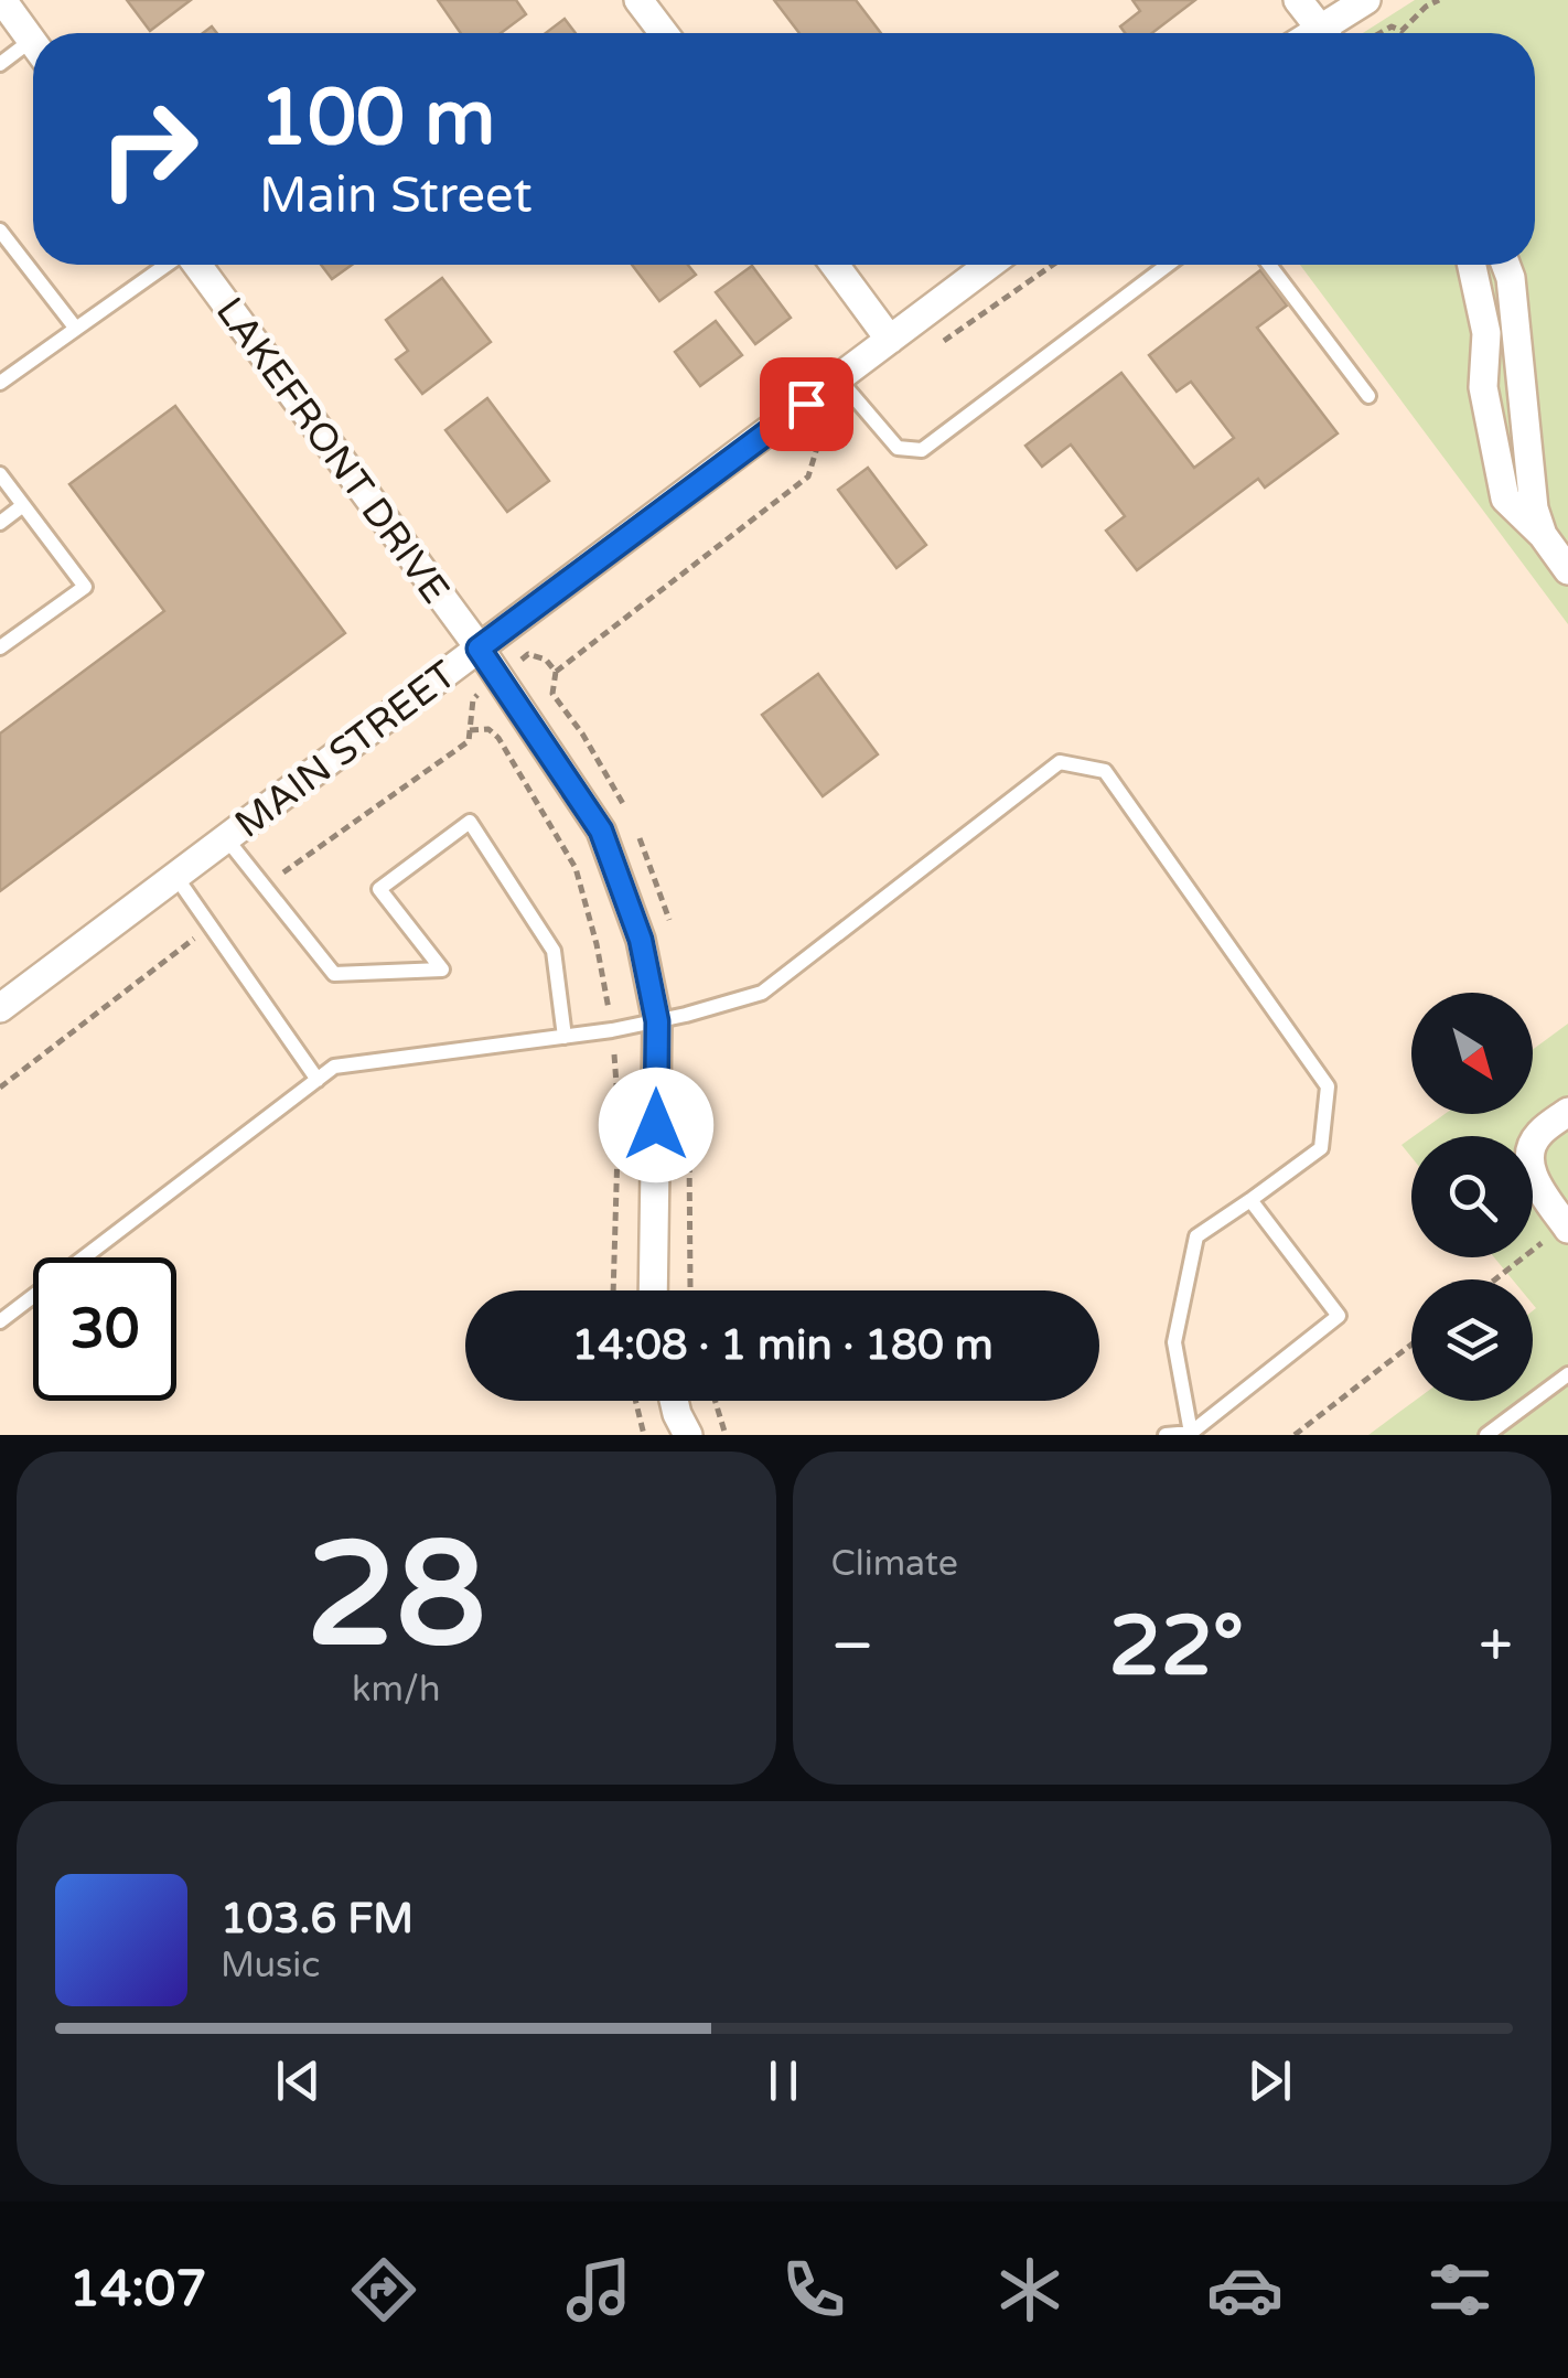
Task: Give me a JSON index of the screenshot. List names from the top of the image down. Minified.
{"streets":{"street":["LAKEFRONT DRIVE","MAIN STREET"]},"crossings":[["LAKEFRONT DRIVE","MAIN STREET"]],"north":"bottom right","page":{"turn":["100 m","Main Street"],"limit":"30","trip":"14:08 · 1 min · 180 m","tile":[["28","km/h"],"Climate"],"heat":["−","22°","+"],"song":["103.6 FM","Music"],"tabs":"14:07"}}
